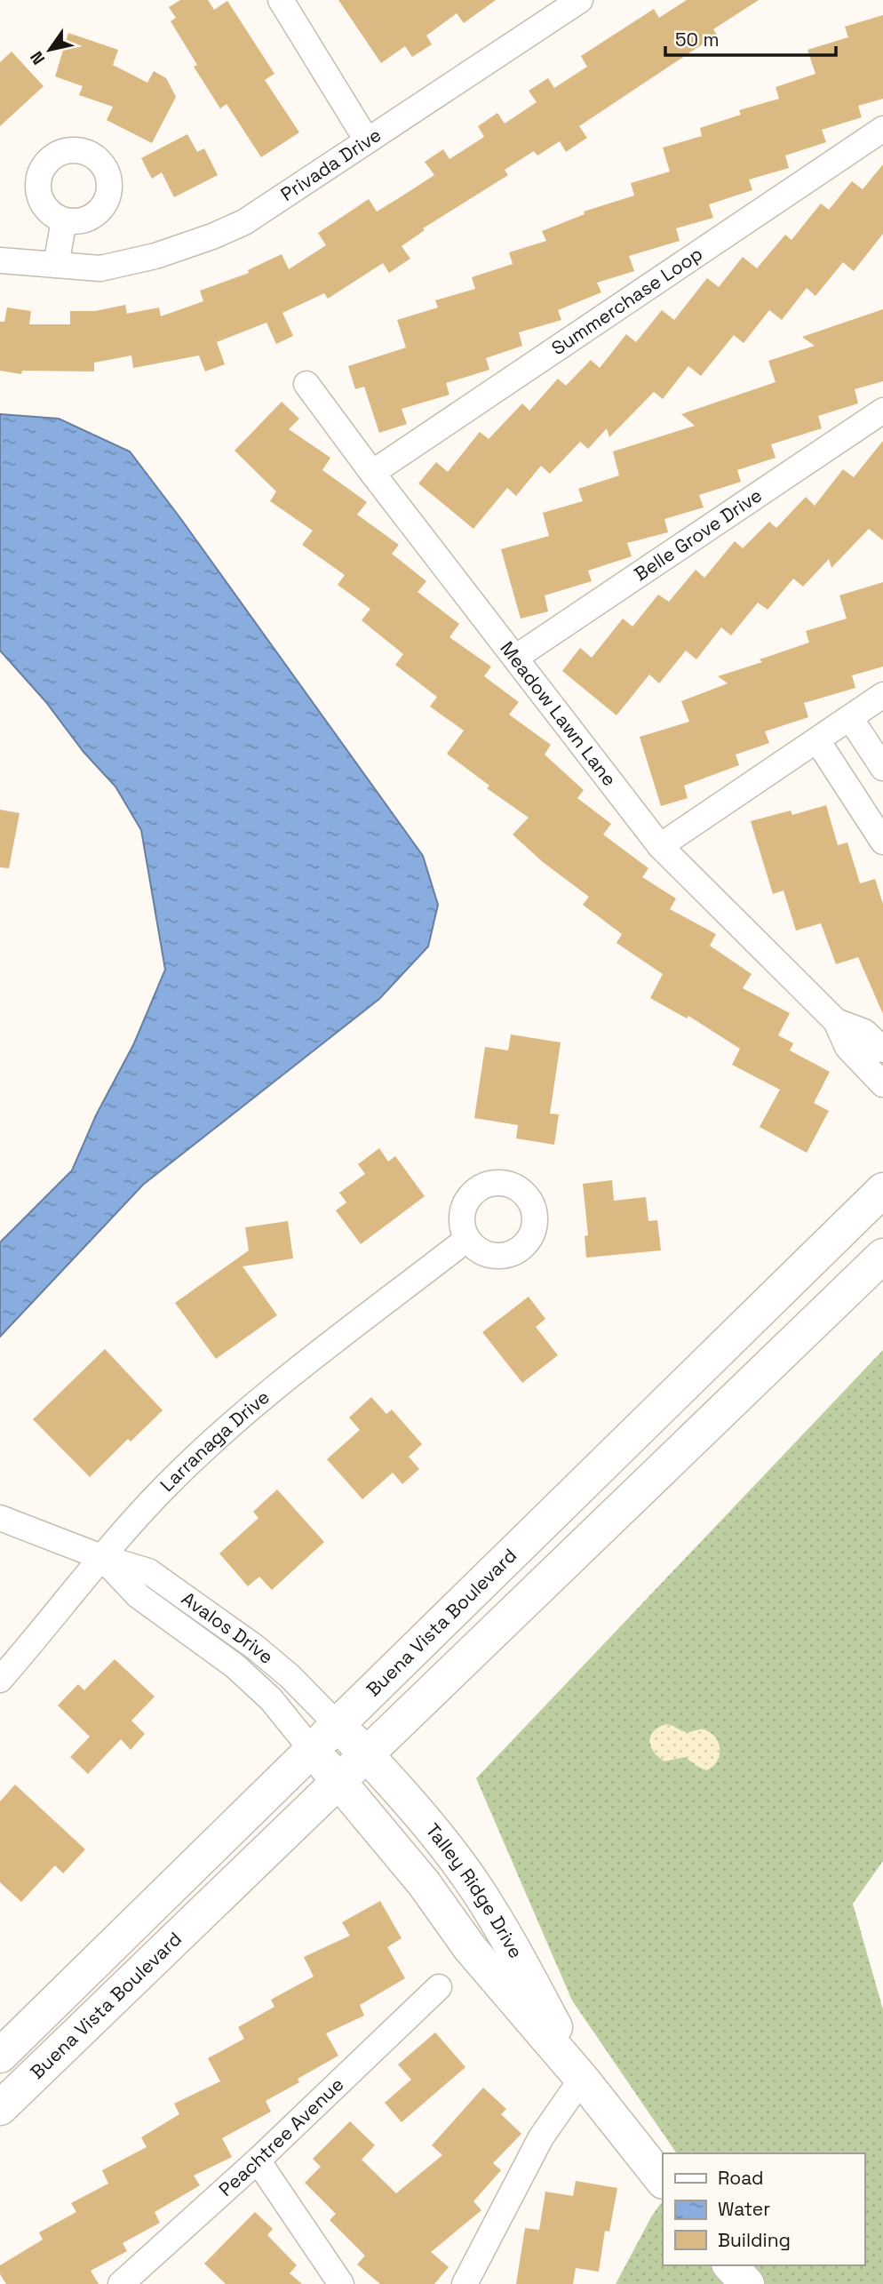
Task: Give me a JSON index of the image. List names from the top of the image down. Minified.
{"streets":{"main road":["Buena Vista Boulevard","Talley Ridge Drive"],"street":["Privada Drive","Summerchase Loop","Belle Grove Drive","Meadow Lawn Lane","Larranaga Drive","Avalos Drive","Peachtree Avenue"]},"crossings":[["Summerchase Loop","Meadow Lawn Lane"],["Belle Grove Drive","Meadow Lawn Lane"],["Larranaga Drive","Avalos Drive"],["Buena Vista Boulevard","Avalos Drive"],["Buena Vista Boulevard","Talley Ridge Drive"],["Avalos Drive","Talley Ridge Drive"]],"legend":["Road","Water","Building"],"scale_bar":"50 m","north":"bottom left"}
